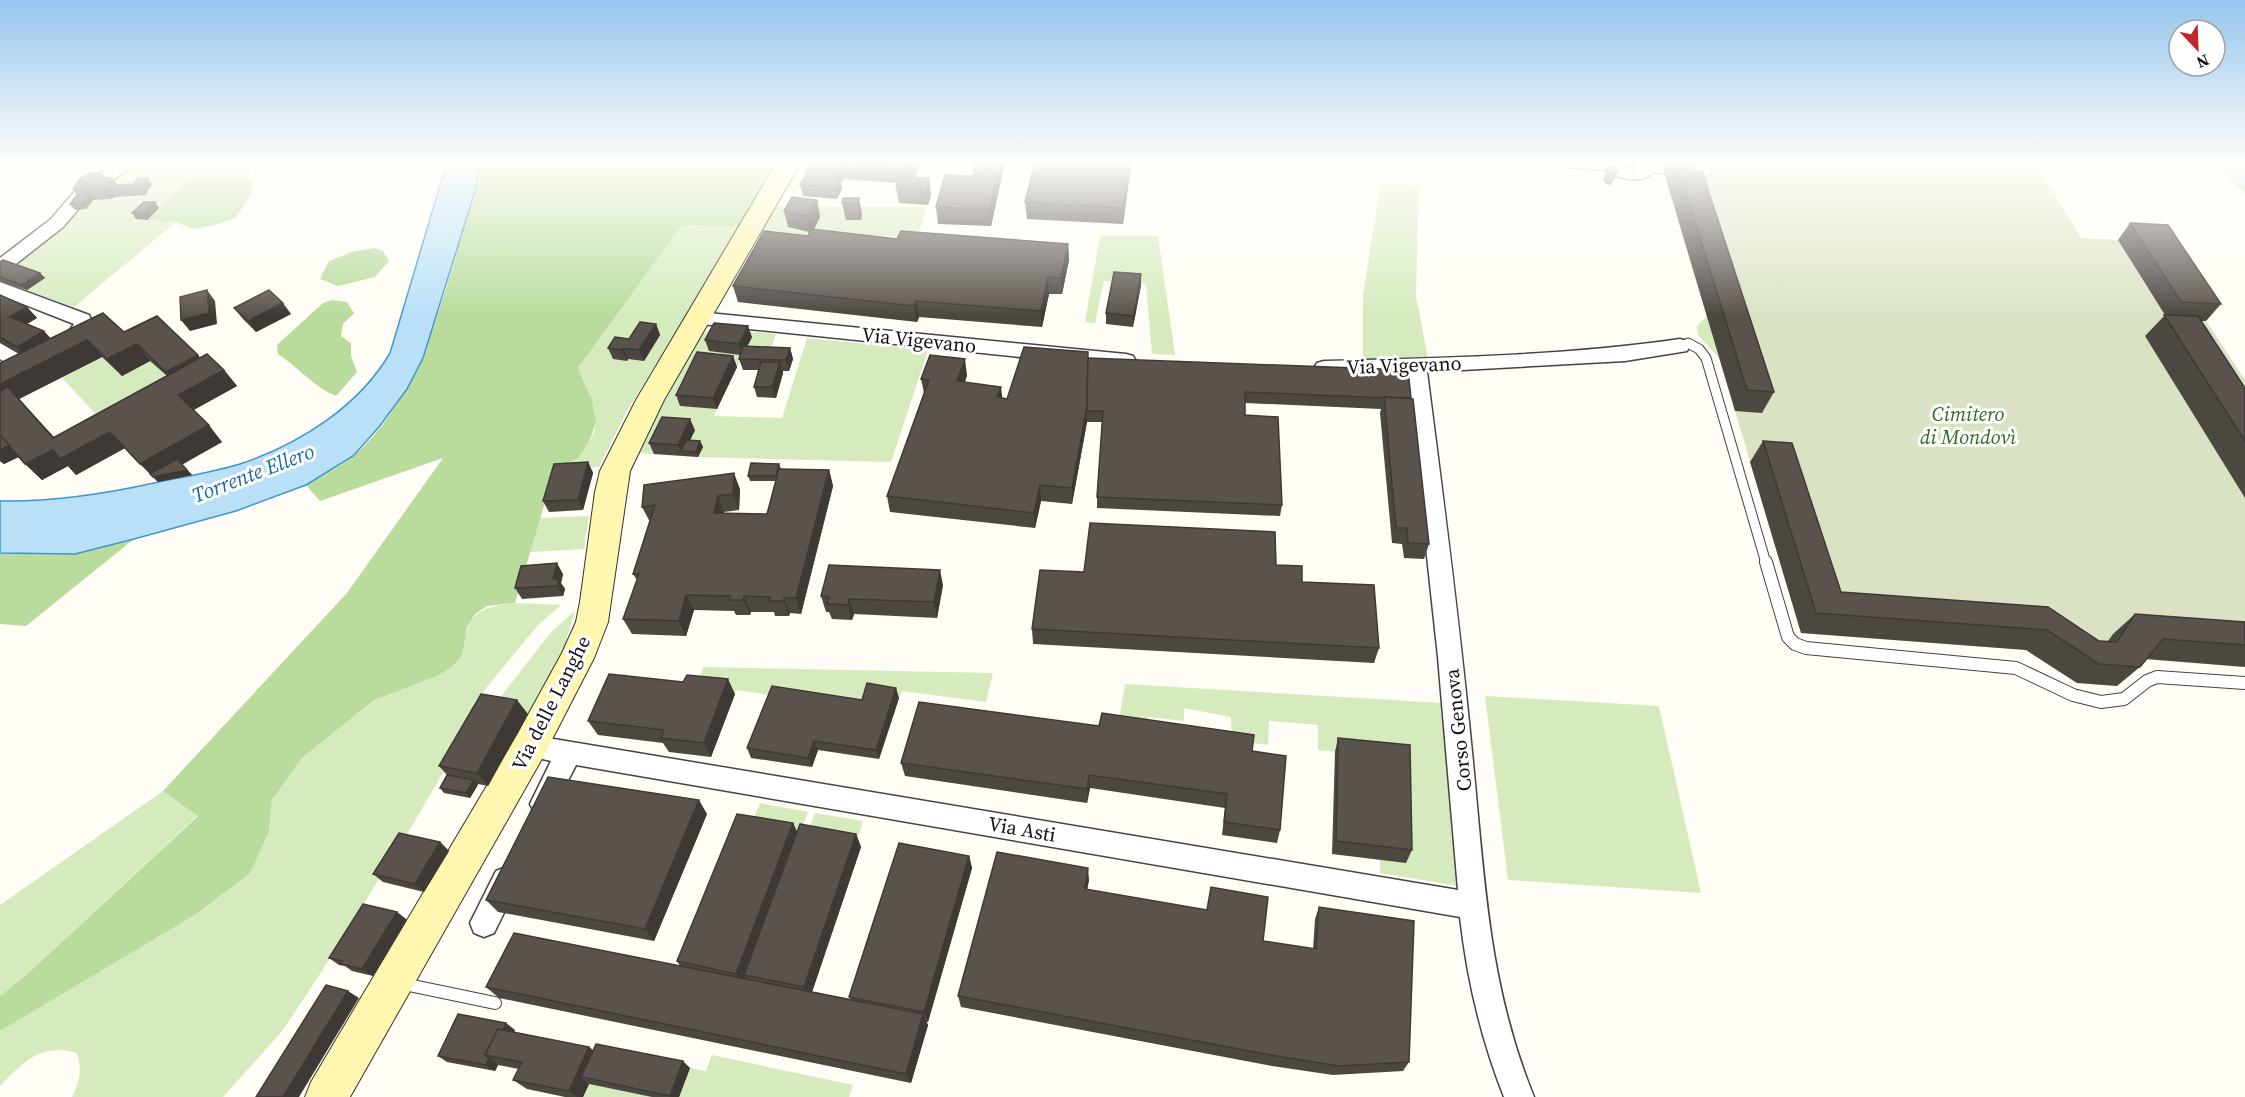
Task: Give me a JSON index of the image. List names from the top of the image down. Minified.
{"streets":{"main road":["Via delle Langhe"],"street":["Via Vigevano","Corso Genova","Via Asti"]},"crossings":[["Via Vigevano","Via delle Langhe"],["Via Vigevano","Corso Genova"],["Via delle Langhe","Via Asti"],["Corso Genova","Via Asti"]],"water":["Torrente Ellero"],"parks":["Cimitero di Mondovì"],"north":"bottom right"}
